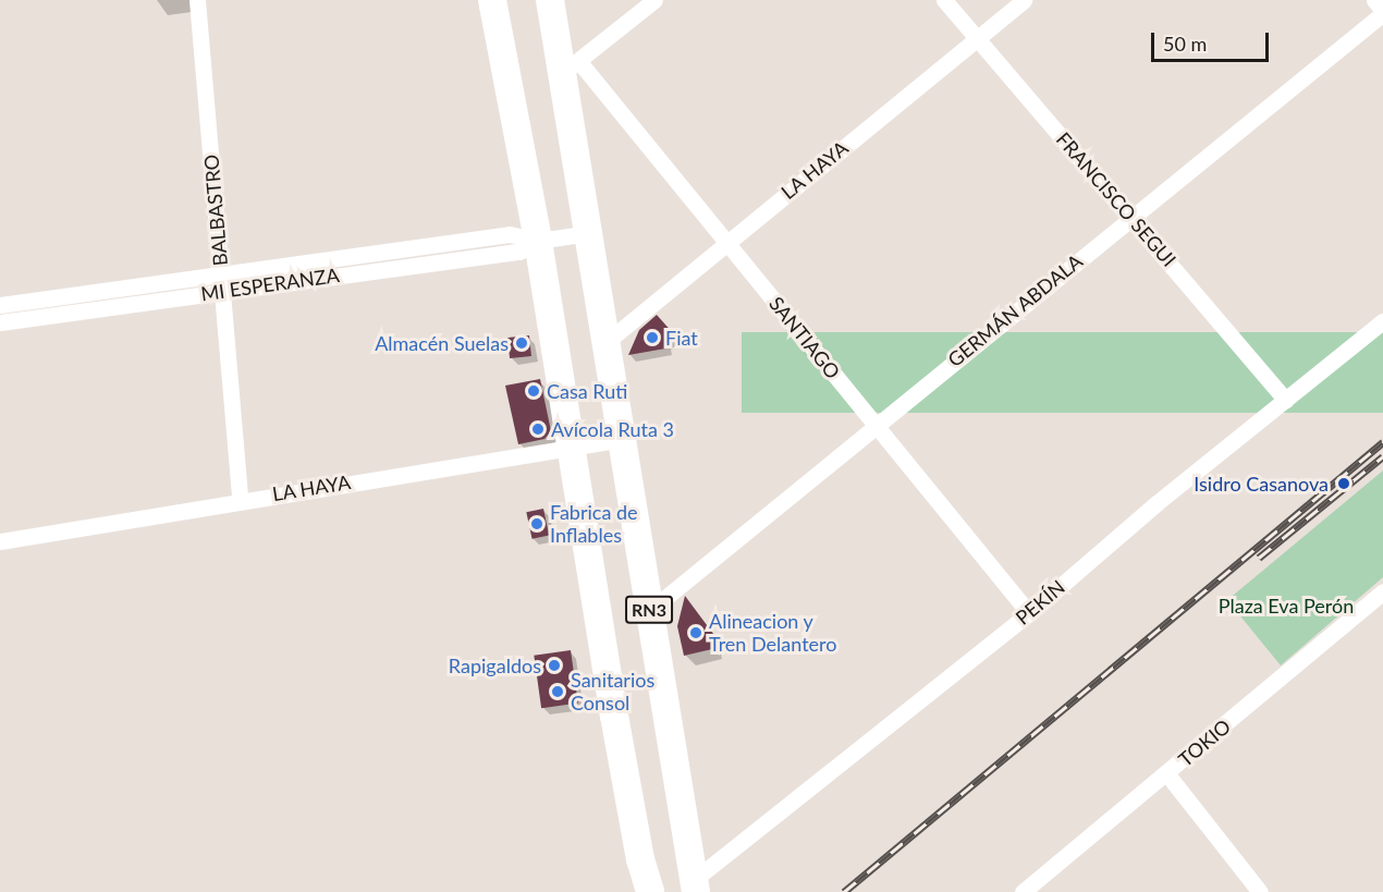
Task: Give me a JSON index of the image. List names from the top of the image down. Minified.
{"streets":{"highway":["RN3"],"street":["LA HAYA","FRANCISCO SEGUI","BALBASTRO","MI ESPERANZA","GERMÁN ABDALA","SANTIAGO","PEKÍN","TOKIO"]},"crossings":[["LA HAYA","FRANCISCO SEGUI"],["LA HAYA","BALBASTRO"],["LA HAYA","SANTIAGO"],["LA HAYA","RN3"],["FRANCISCO SEGUI","GERMÁN ABDALA"],["FRANCISCO SEGUI","PEKÍN"],["BALBASTRO","MI ESPERANZA"],["MI ESPERANZA","RN3"],["GERMÁN ABDALA","SANTIAGO"],["GERMÁN ABDALA","RN3"],["SANTIAGO","PEKÍN"],["SANTIAGO","RN3"],["PEKÍN","RN3"]],"parks":["Plaza Eva Perón"],"places":["Fiat","Almacén Suelas","Casa Ruti","Avícola Ruta 3","Isidro Casanova","Fabrica de Inflables","Alineacion y Tren Delantero","Rapigaldos","Sanitarios Consol"],"scale_bar":"50 m"}
